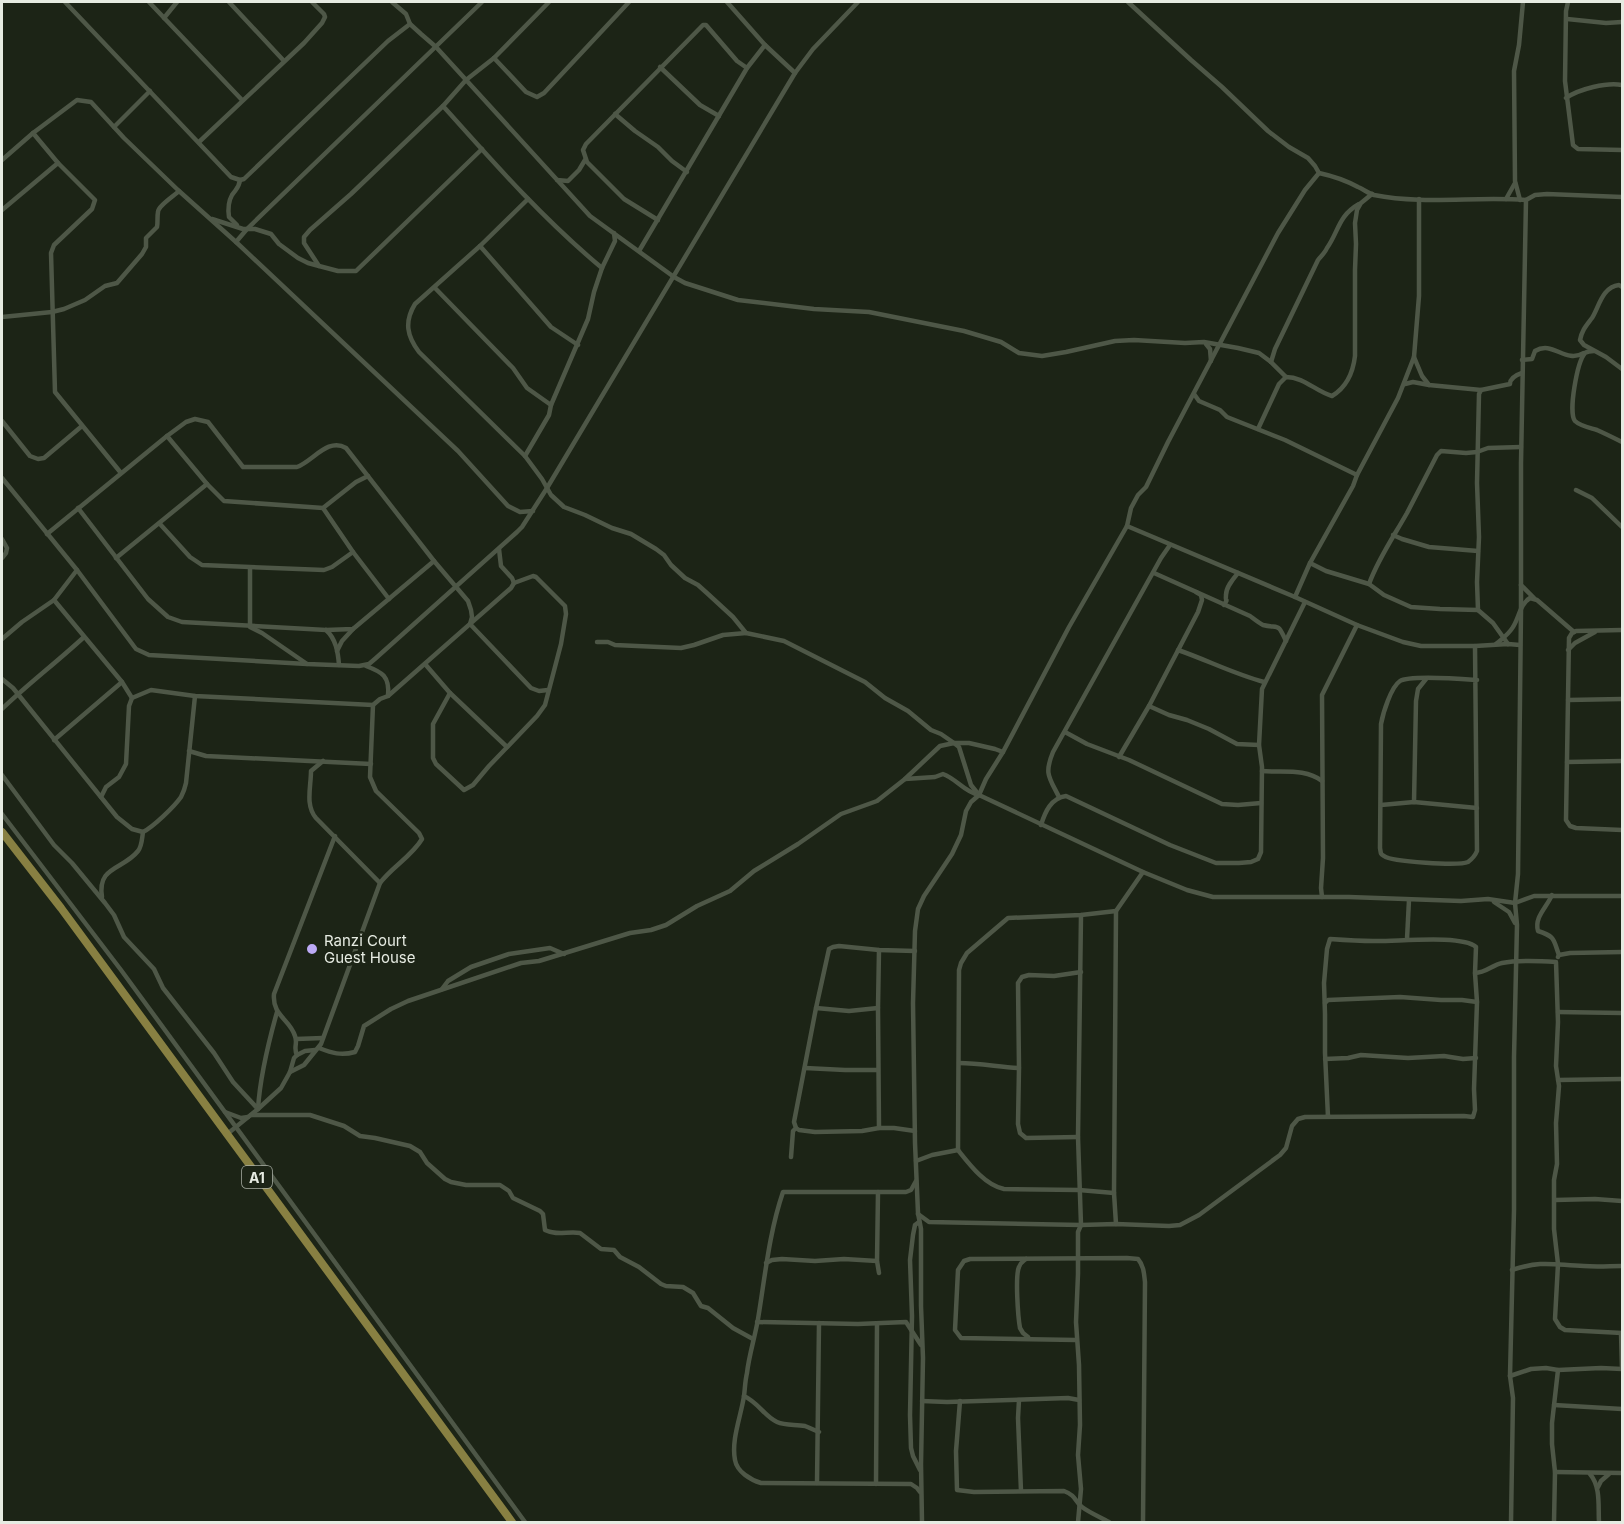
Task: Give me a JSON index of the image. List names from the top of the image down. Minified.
{"streets":{"highway":["A1"]},"places":["Ranzi Court Guest House"]}
